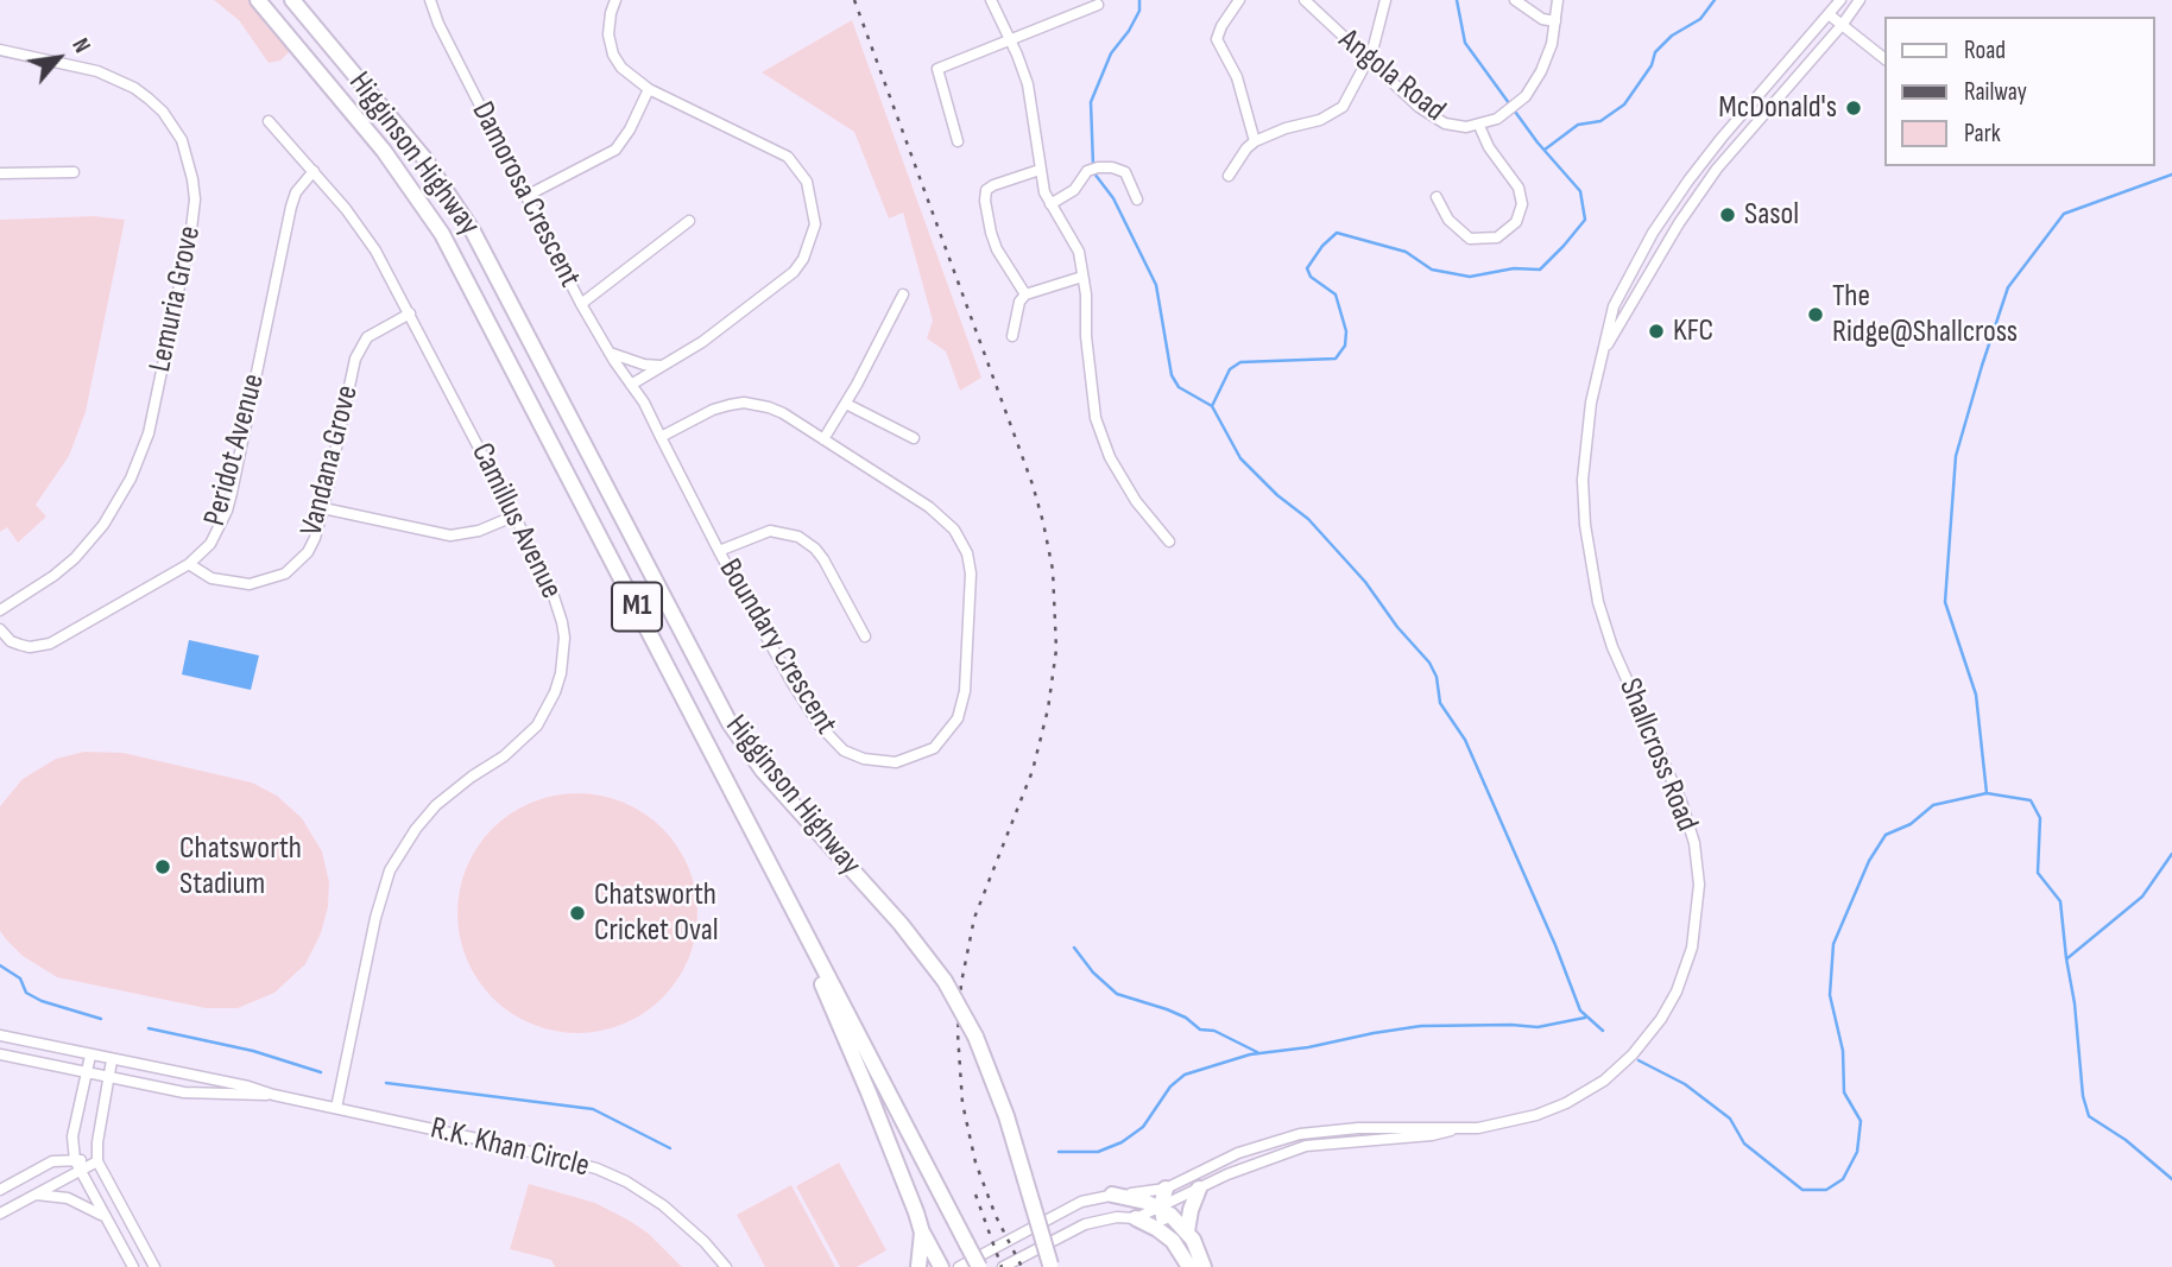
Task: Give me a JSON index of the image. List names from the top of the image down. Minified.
{"streets":{"highway":["Higginson Highway","M1"],"street":["Angola Road","Damorosa Crescent","Lemuria Grove","Peridot Avenue","Vandana Grove","Camillus Avenue","Boundary Crescent","Shallcross Road","R.K. Khan Circle"]},"crossings":[["Damorosa Crescent","Boundary Crescent"],["Peridot Avenue","Vandana Grove"],["Peridot Avenue","Camillus Avenue"],["Vandana Grove","Camillus Avenue"],["Camillus Avenue","R.K. Khan Circle"]],"places":["McDonald's","Sasol","The Ridge@Shallcross","KFC","Chatsworth Stadium","Chatsworth Cricket Oval"],"legend":["Road","Railway","Park"],"north":"top right"}
